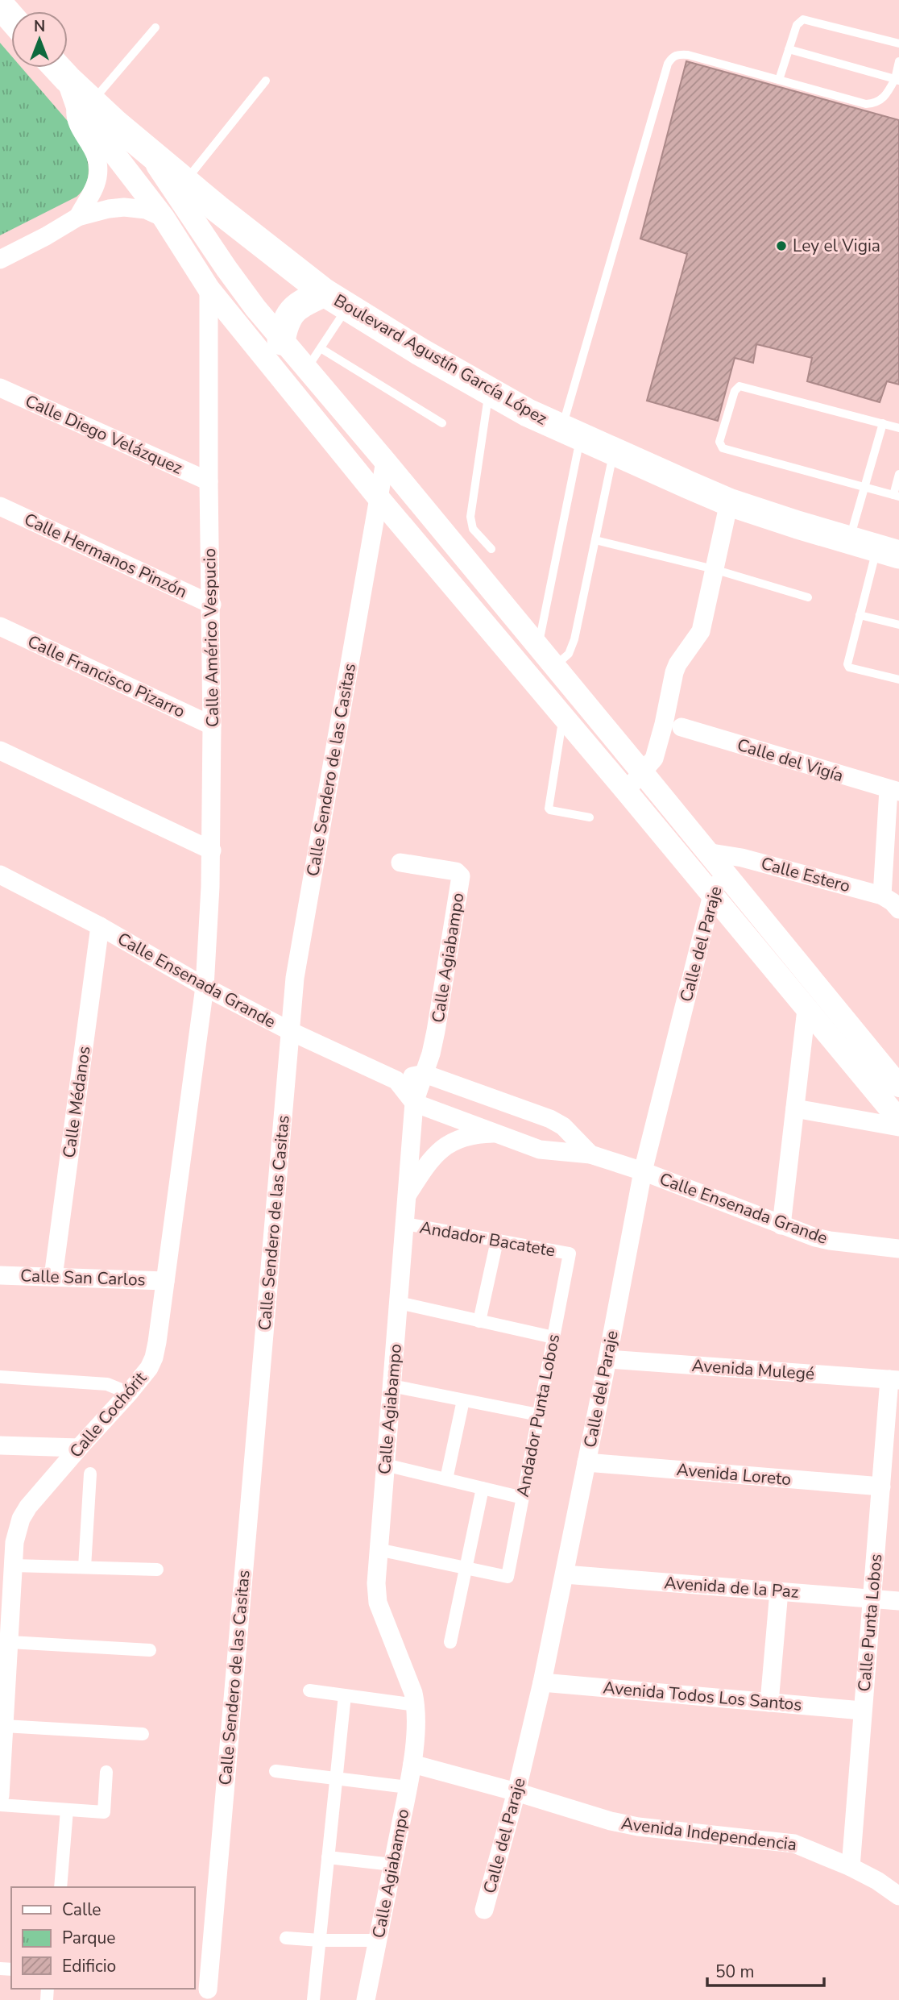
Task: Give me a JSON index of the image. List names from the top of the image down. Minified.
{"streets":{"main road":["Boulevard Agustín García López"],"street":["Calle Diego Velázquez","Calle Hermanos Pinzón","Calle Américo Vespucio","Calle Francisco Pizarro","Calle del Vigía","Calle Sendero de las Casitas","Calle Estero","Calle del Paraje","Calle Agiabampo","Calle Ensenada Grande","Calle Médanos","Andador Bacatete","Calle San Carlos","Avenida Mulegé","Calle Cochórit","Andador Punta Lobos","Avenida Loreto","Avenida de la Paz","Calle Punta Lobos","Avenida Todos Los Santos","Avenida Independencia"]},"crossings":[["Calle Diego Velázquez","Calle Américo Vespucio"],["Calle Hermanos Pinzón","Calle Américo Vespucio"],["Calle Américo Vespucio","Calle Francisco Pizarro"],["Calle Américo Vespucio","Calle Ensenada Grande"],["Calle Américo Vespucio","Calle Cochórit"],["Calle Sendero de las Casitas","Calle Ensenada Grande"],["Calle del Paraje","Calle Ensenada Grande"],["Calle del Paraje","Avenida Mulegé"],["Calle del Paraje","Avenida Loreto"],["Calle del Paraje","Avenida de la Paz"],["Calle del Paraje","Avenida Todos Los Santos"],["Calle del Paraje","Avenida Independencia"],["Calle Agiabampo","Calle Ensenada Grande"],["Calle Agiabampo","Andador Bacatete"],["Calle Agiabampo","Avenida Independencia"],["Calle Ensenada Grande","Calle Médanos"],["Calle Ensenada Grande","Calle Cochórit"],["Calle Médanos","Calle San Carlos"],["Andador Bacatete","Andador Punta Lobos"],["Calle San Carlos","Calle Cochórit"],["Avenida Mulegé","Calle Punta Lobos"],["Avenida Loreto","Calle Punta Lobos"],["Avenida de la Paz","Calle Punta Lobos"],["Calle Punta Lobos","Avenida Todos Los Santos"],["Calle Punta Lobos","Avenida Independencia"]],"places":["Ley el Vigia"],"legend":["Calle","Parque","Edificio"],"scale_bar":"50 m","north":"top"}
